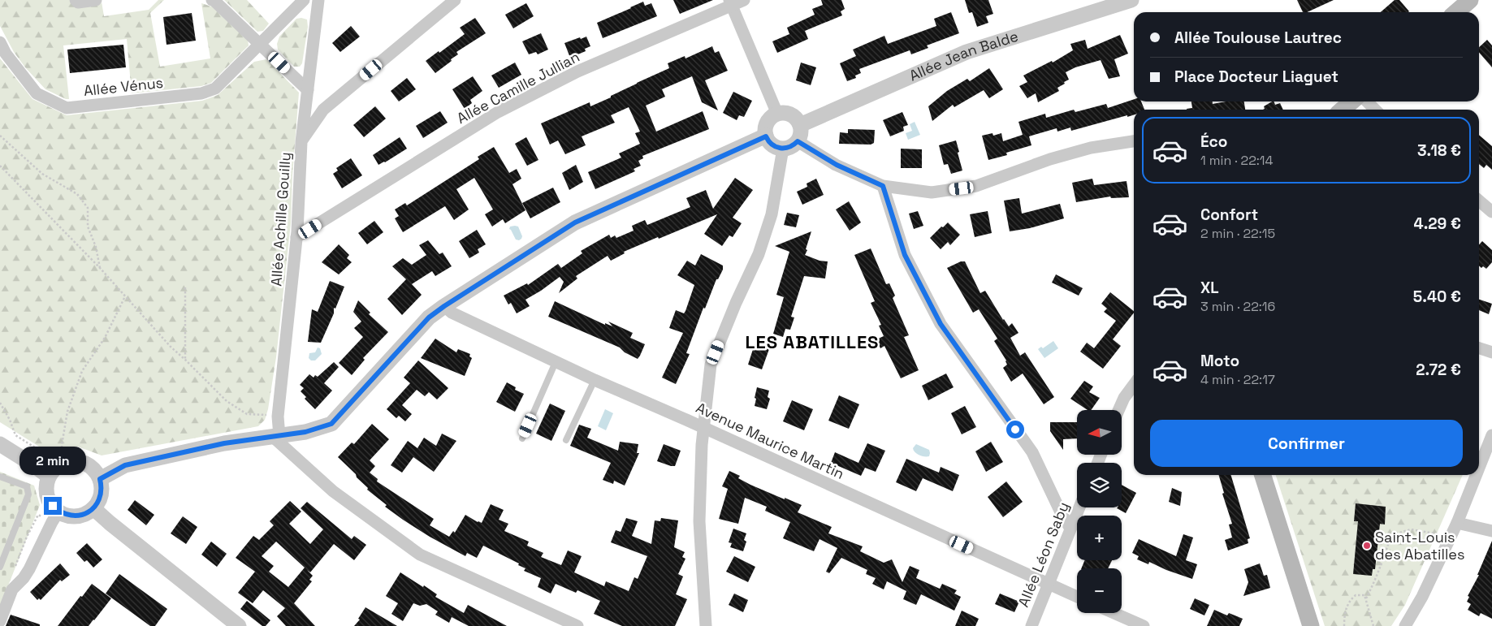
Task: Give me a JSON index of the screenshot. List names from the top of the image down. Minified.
{"streets":{"street":["Allée Jean Balde","Allée Vénus","Allée Camille Jullian","Allée Achille Gouilly","Avenue Maurice Martin","Allée Léon Saby"]},"crossings":[["Allée Camille Jullian","Allée Achille Gouilly"],["Avenue Maurice Martin","Allée Léon Saby"]],"districts":["LES ABATILLES"],"places":["Saint-Louis des Abatilles"],"north":"left","page":{"banner":["Allée Toulouse Lautrec","Place Docteur Liaguet"],"list":[{"name":"Éco","note":"1 min · 22:14","value":"3.18 €"},{"name":"Confort","note":"2 min · 22:15","value":"4.29 €"},{"name":"XL","note":"3 min · 22:16","value":"5.40 €"},{"name":"Moto","note":"4 min · 22:17","value":"2.72 €"}],"map_buttons":["+","−"],"buttons":"Confirmer","bubble":"2 min"}}
